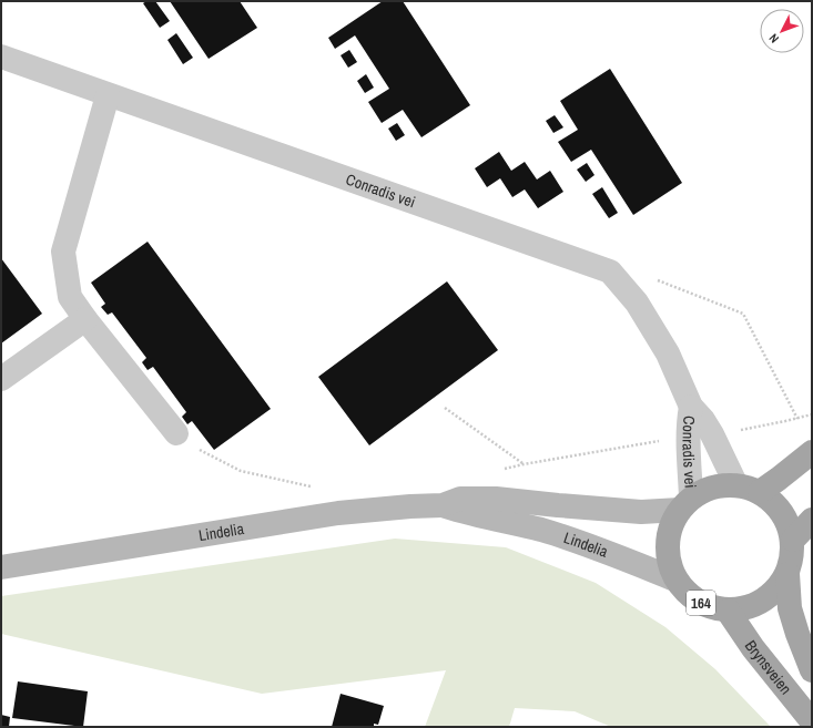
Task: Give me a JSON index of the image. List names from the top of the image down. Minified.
{"streets":{"main road":["Lindelia","164","Brynsveien"],"street":["Conradis vei"]},"crossings":[["Conradis vei","Lindelia"],["Conradis vei","164"],["Conradis vei","Brynsveien"],["Lindelia","164"],["Lindelia","Brynsveien"],["164","Brynsveien"]],"north":"bottom left"}
